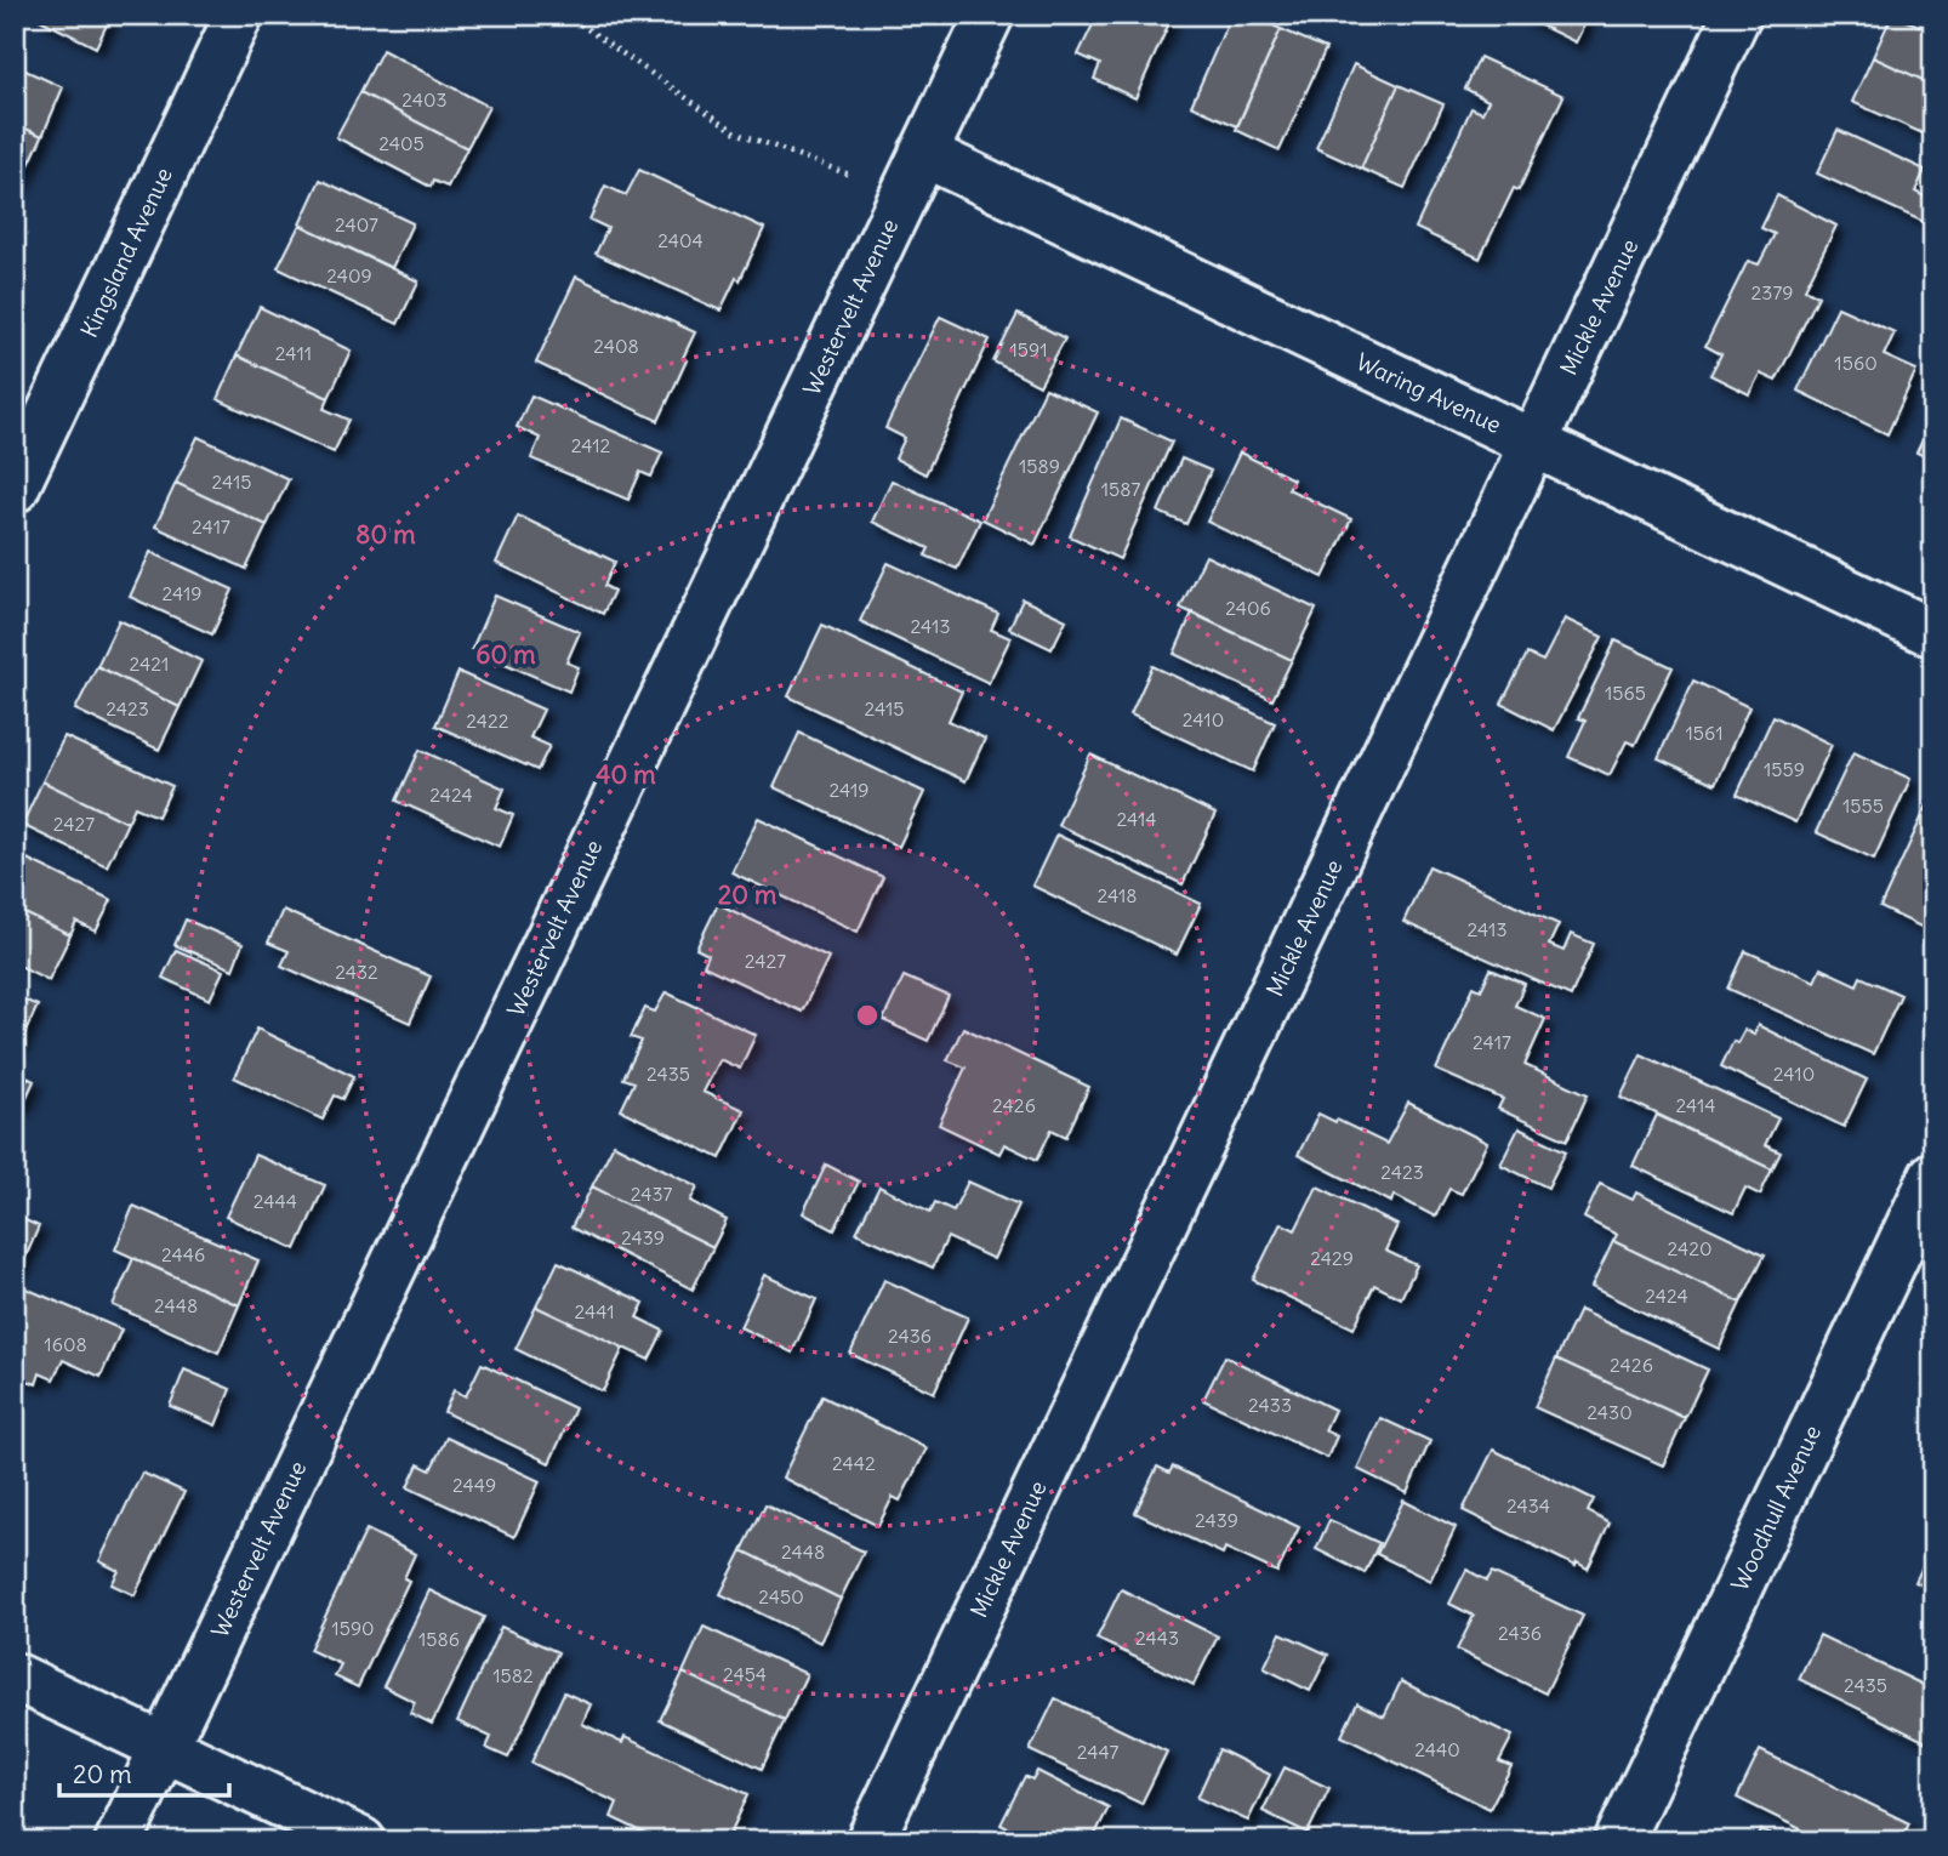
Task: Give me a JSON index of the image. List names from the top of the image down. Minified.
{"streets":{"street":["Kingsland Avenue","Westervelt Avenue","Mickle Avenue","Waring Avenue","Woodhull Avenue"]},"crossings":[["Westervelt Avenue","Waring Avenue"],["Mickle Avenue","Waring Avenue"]],"house_numbers":["2403","2405","2407","2404","2409","2379","2408","1591","2411","1560","2412","1589","2415","1587","2417","2419","2406","2413","2421","1565","2423","2415","2410","2422","1561","1559","2419","2424","1555","2414","2427","2418","2413","2427","2432","2417","2435","2410","2426","2414","2423","2437","2444","2439","2420","2446","2429","2424","2448","2441","2436","1608","2426","2433","2430","2442","2449","2434","2439","2448","2450","1590","2436","2443","1586","2454","1582","2435","2440","2447"],"scale_bar":"20 m","rings":["80 m","60 m","40 m","20 m"]}
